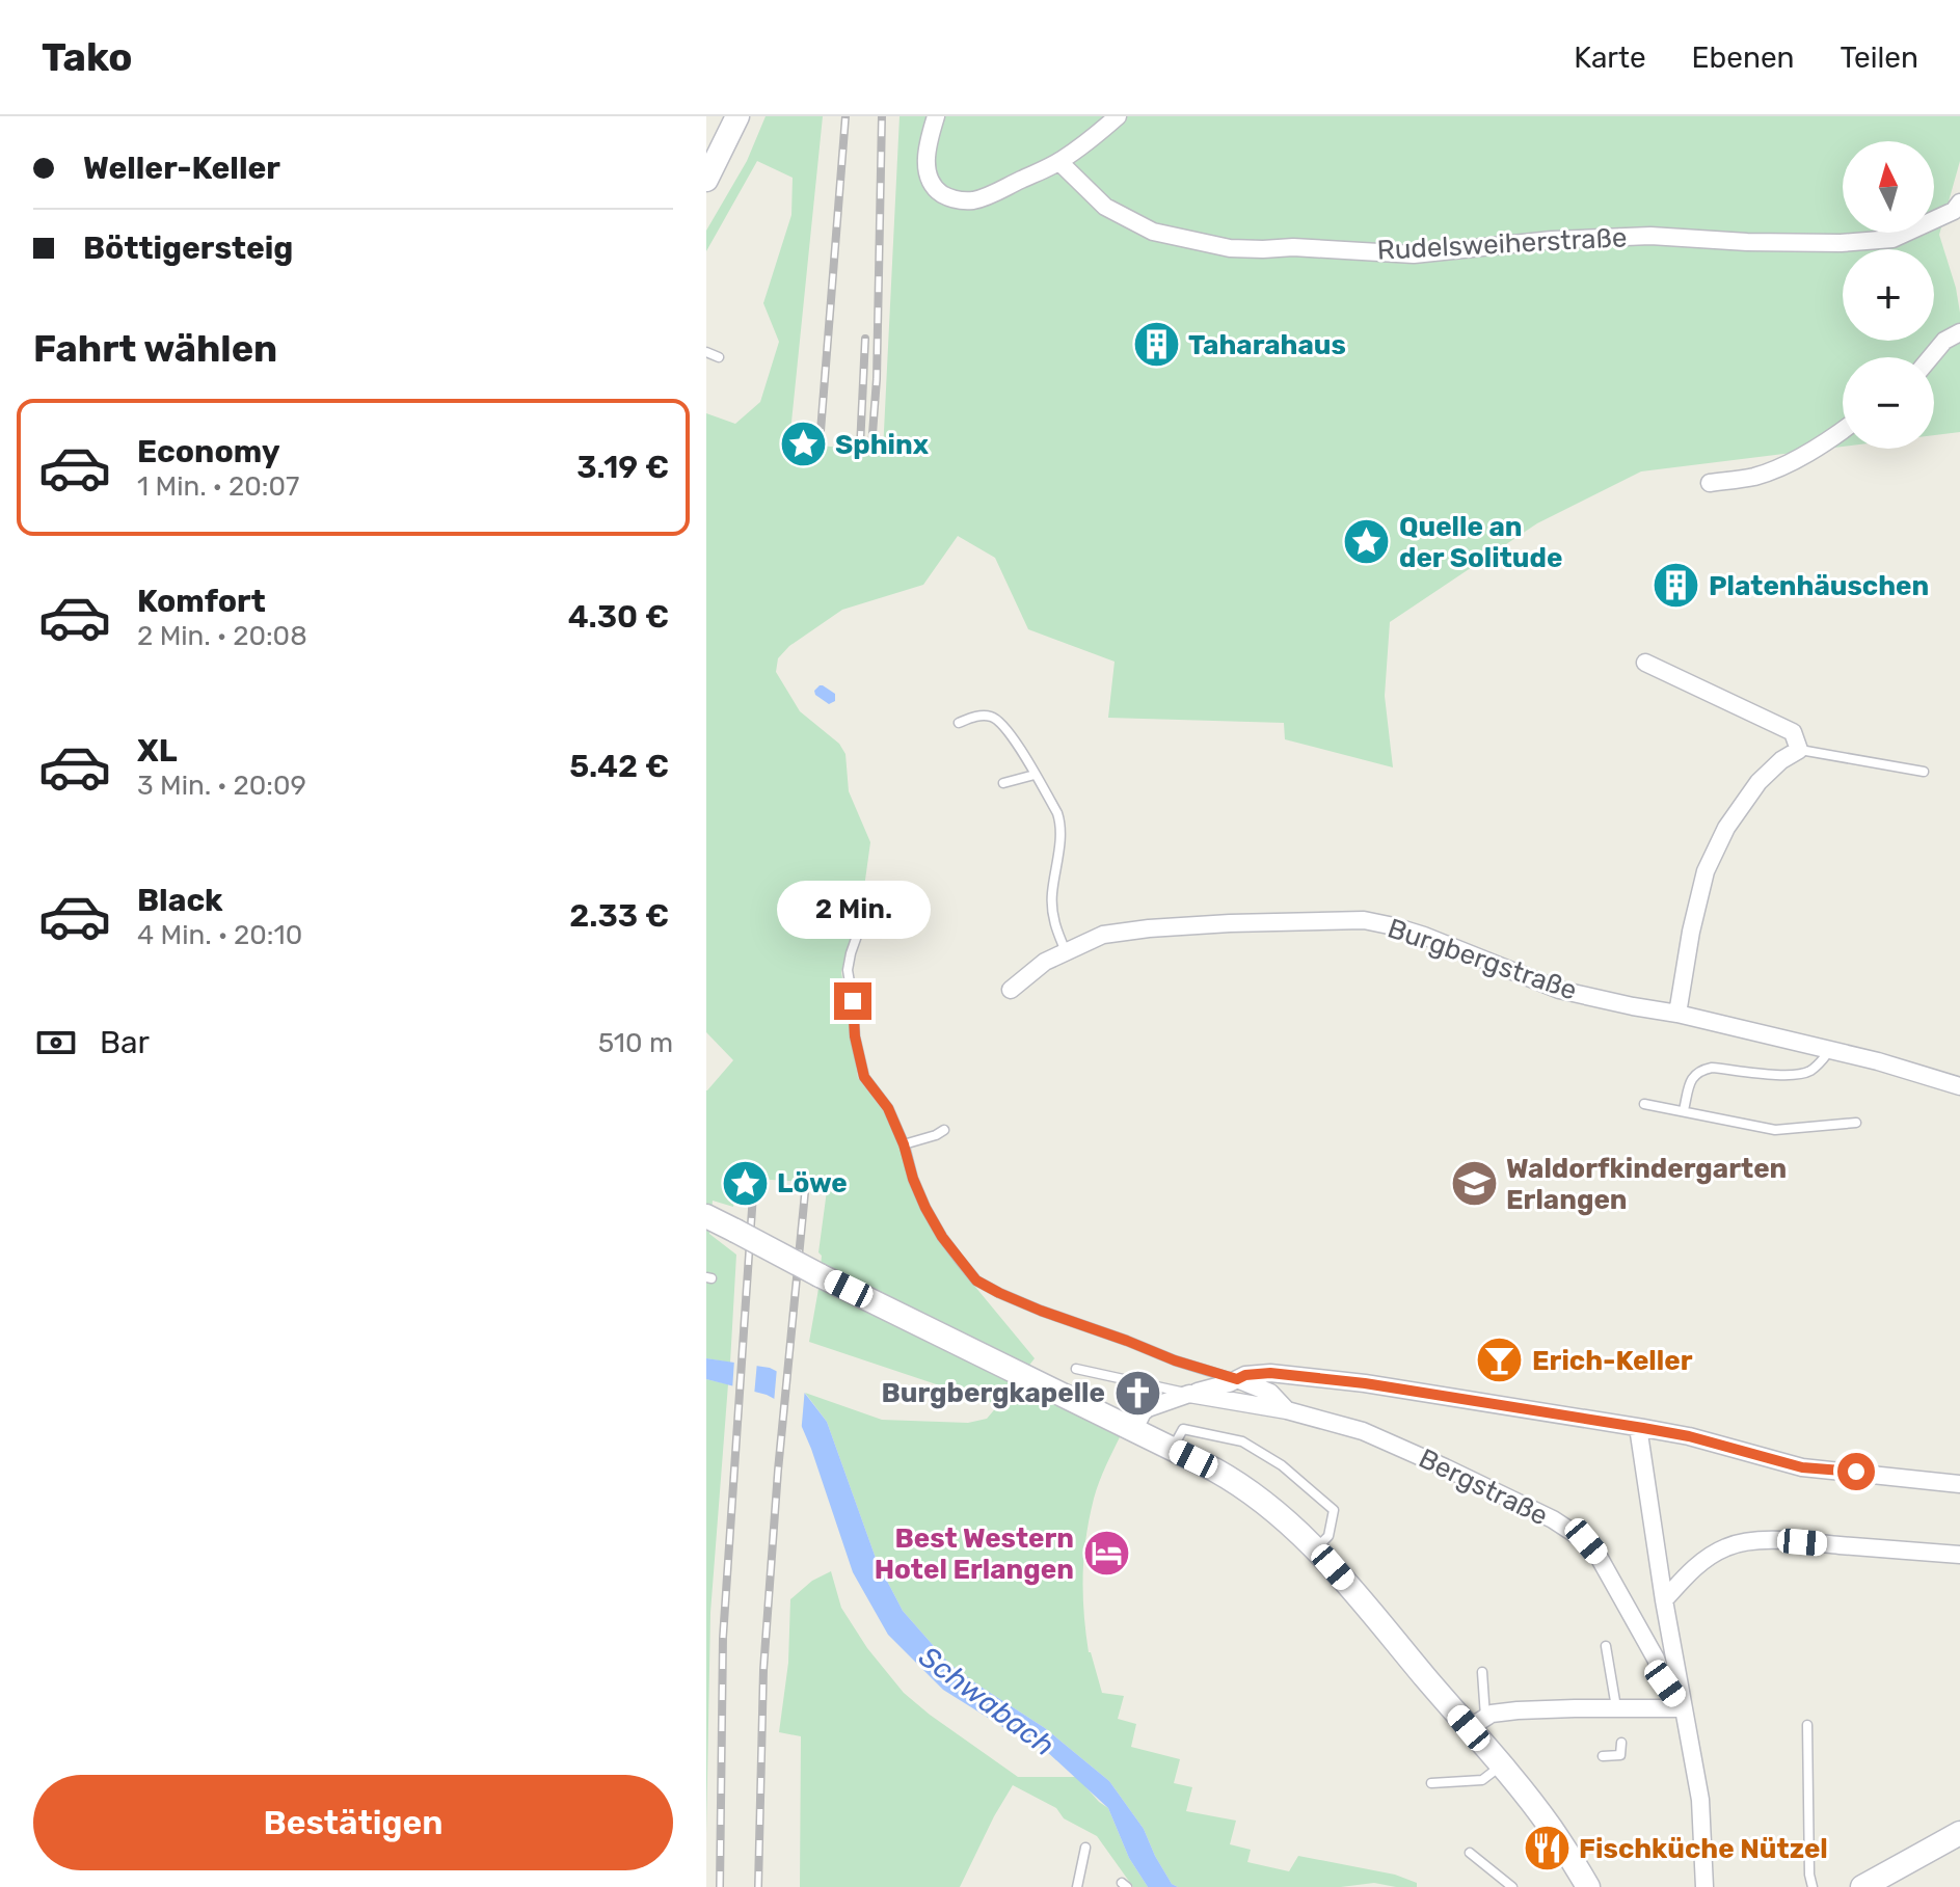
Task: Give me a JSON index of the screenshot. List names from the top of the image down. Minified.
{"streets":{"street":["Rudelsweiherstraße","Burgbergstraße","Bergstraße"]},"water":["Schwabach"],"places":{"building":["Taharahaus","Platenhäuschen"],"place":["Sphinx","Quelle an der Solitude","Löwe"],"school or university":["Waldorfkindergarten Erlangen"],"bar":["Erich-Keller"],"church":["Burgbergkapelle"],"hotel":["Best Western Hotel Erlangen"],"restaurant":["Fischküche Nützel"]},"north":"top","page":{"header":"Tako","nav":["Karte","Ebenen","Teilen"],"banner":["Weller-Keller","Böttigersteig"],"map_buttons":["+","−"],"heading":"Fahrt wählen","list":[{"name":"Economy","note":"1 Min. · 20:07","value":"3.19 €"},{"name":"Komfort","note":"2 Min. · 20:08","value":"4.30 €"},{"name":"XL","note":"3 Min. · 20:09","value":"5.42 €"},{"name":"Black","note":"4 Min. · 20:10","value":"2.33 €"}],"bubble":"2 Min.","pay":["Bar","510 m"],"buttons":"Bestätigen"}}
